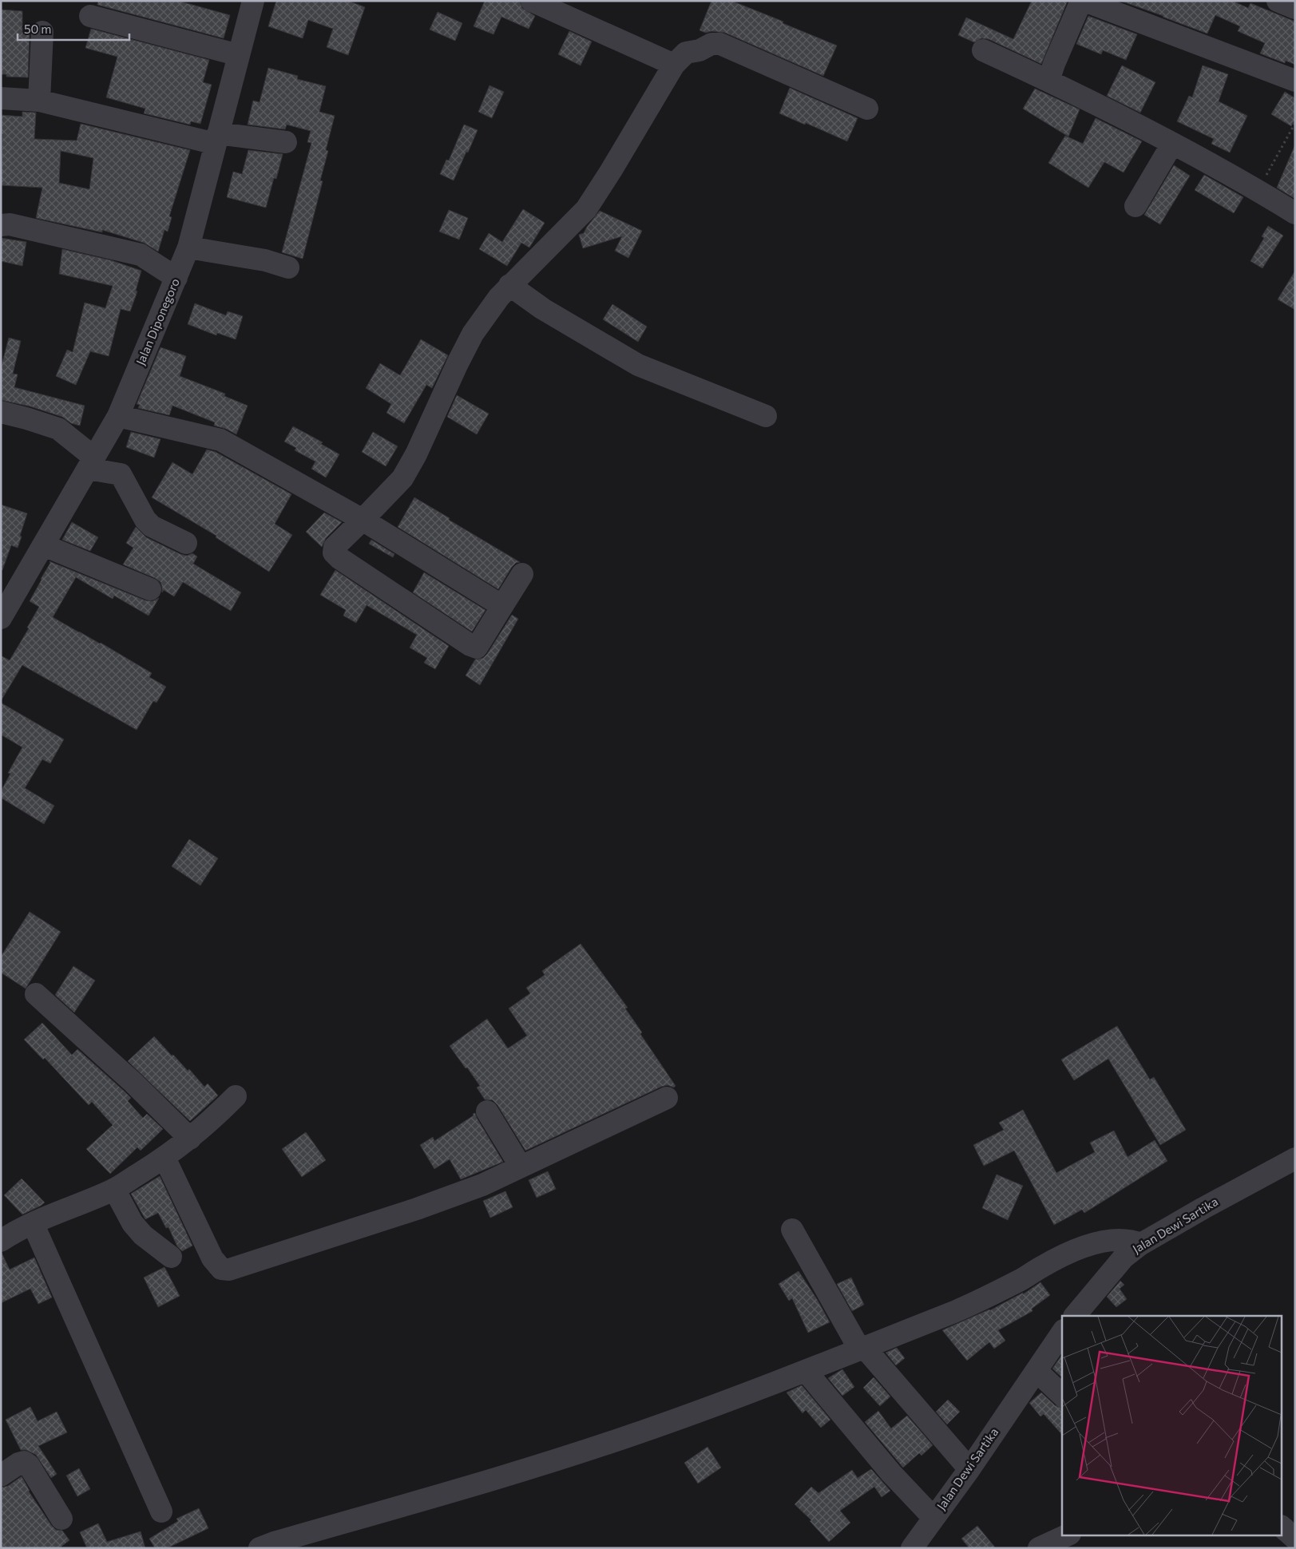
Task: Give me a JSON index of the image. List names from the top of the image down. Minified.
{"streets":{"street":["Jalan Diponegoro","Jalan Dewi Sartika"]},"scale_bar":"50 m"}
